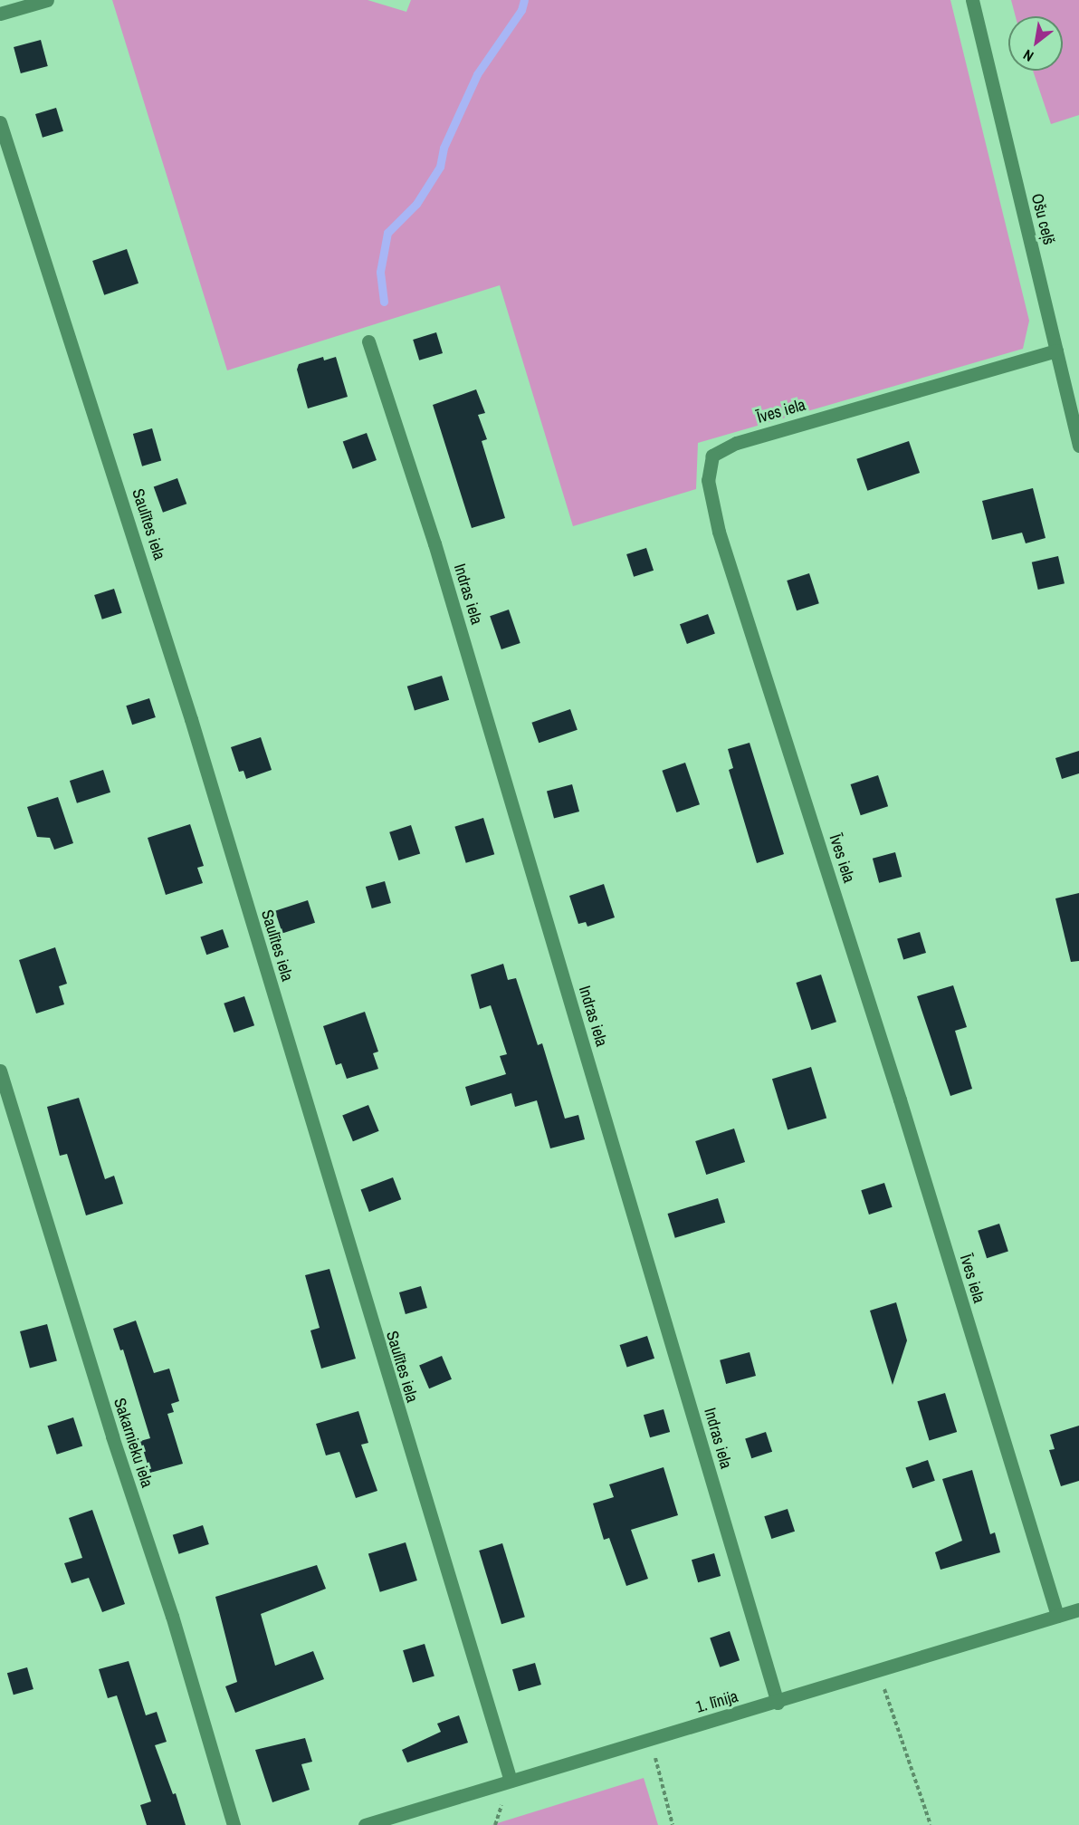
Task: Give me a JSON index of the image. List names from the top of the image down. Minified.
{"streets":{"street":["Ošu ceļš","Īves iela","Saulītes iela","Indras iela","Sakarnieku iela","1. līnija"]},"crossings":[["Ošu ceļš","Īves iela"],["Īves iela","1. līnija"],["Saulītes iela","1. līnija"],["Indras iela","1. līnija"]],"north":"bottom left"}
